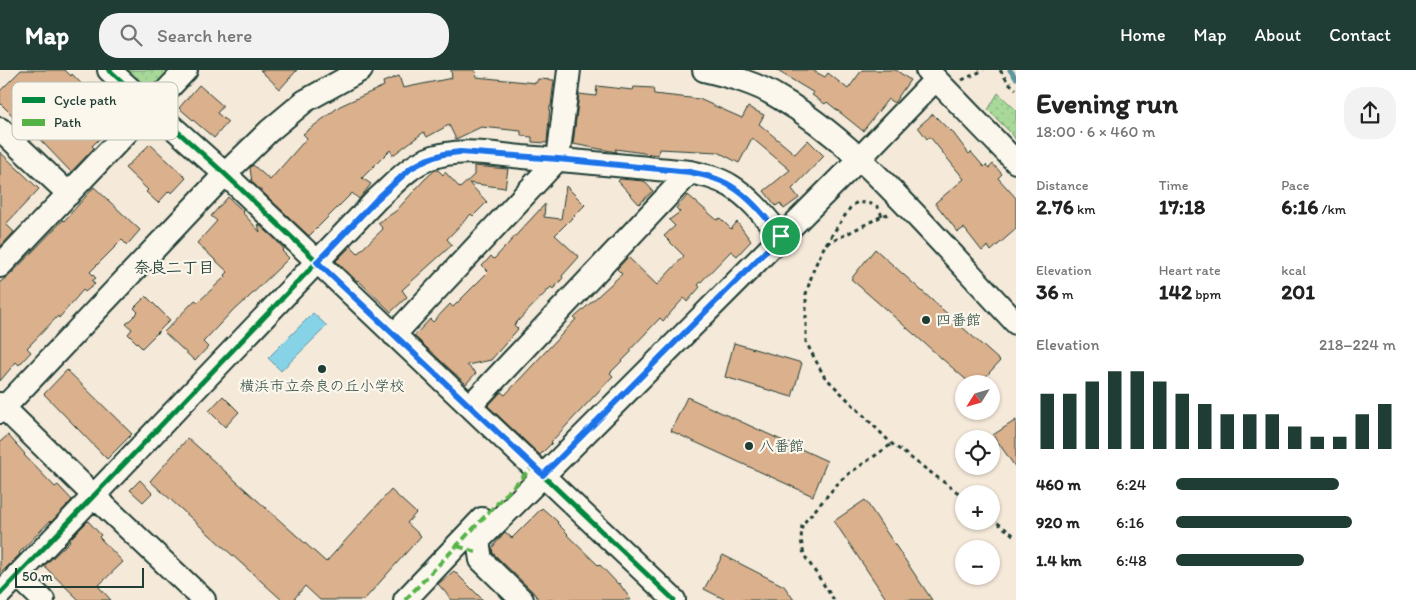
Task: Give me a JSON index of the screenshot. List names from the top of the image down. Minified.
{"districts":["奈良二丁目"],"places":["四番館","横浜市立奈良の丘小学校","八番館"],"legend":["Cycle path","Path"],"scale_bar":"50 m","north":"bottom left","page":{"header":"Map","search":"Search here","nav":["Home","Map","About","Contact"],"heading":["Evening run","18:00 · 6 × 460 m"],"stats":[["Distance","2.76 km"],["Time","17:18"],["Pace","6:16 /km"],["Elevation","36 m"],["Heart rate","142 bpm"],["kcal","201"]],"chart":["Elevation","218–224 m"],"map_buttons":["+","−"],"list":[{"name":"460 m","note":"6:24"},{"name":"920 m","note":"6:16"},{"name":"1.4 km","note":"6:48"}],"scale":"50 m"}}
